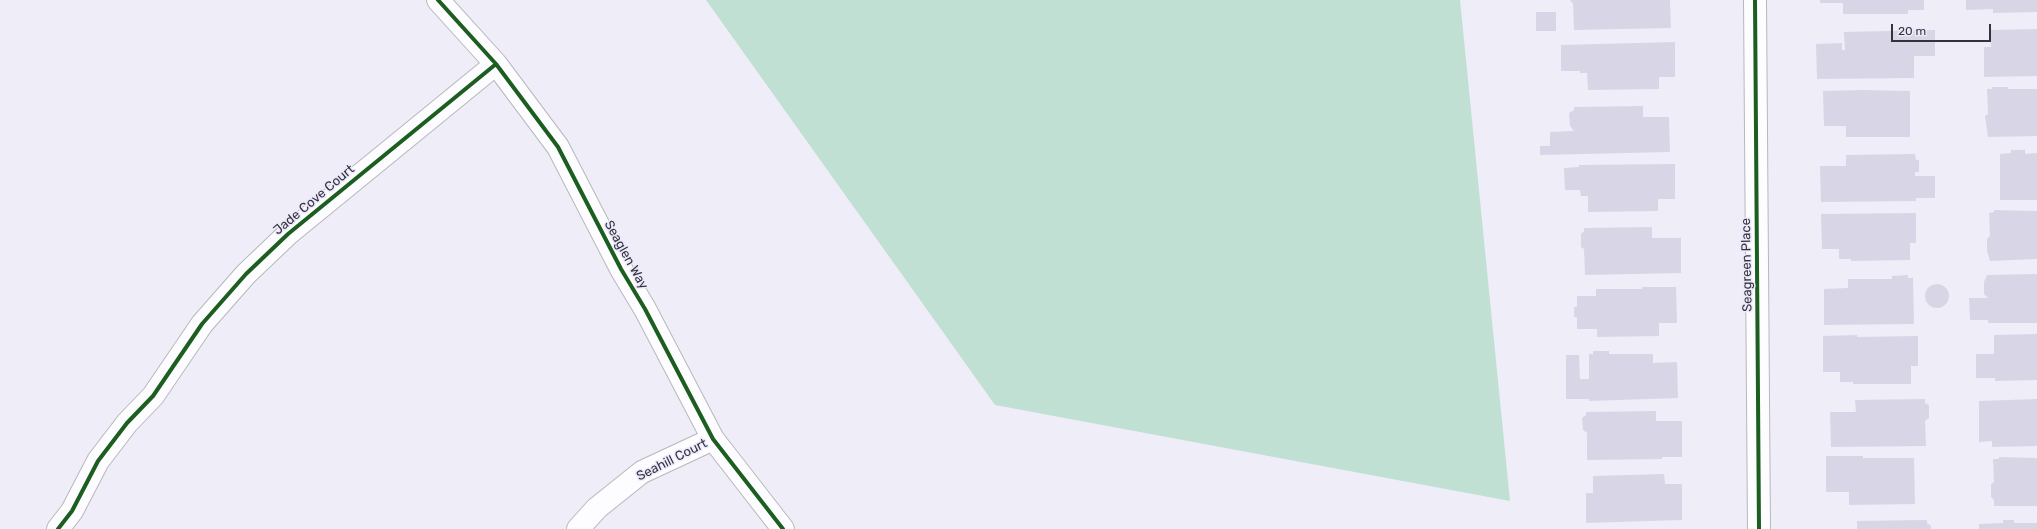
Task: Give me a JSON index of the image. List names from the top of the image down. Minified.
{"streets":{"street":["Jade Cove Court","Seaglen Way","Seagreen Place","Seahill Court"]},"crossings":[["Jade Cove Court","Seaglen Way"],["Seaglen Way","Seahill Court"]],"scale_bar":"20 m"}
